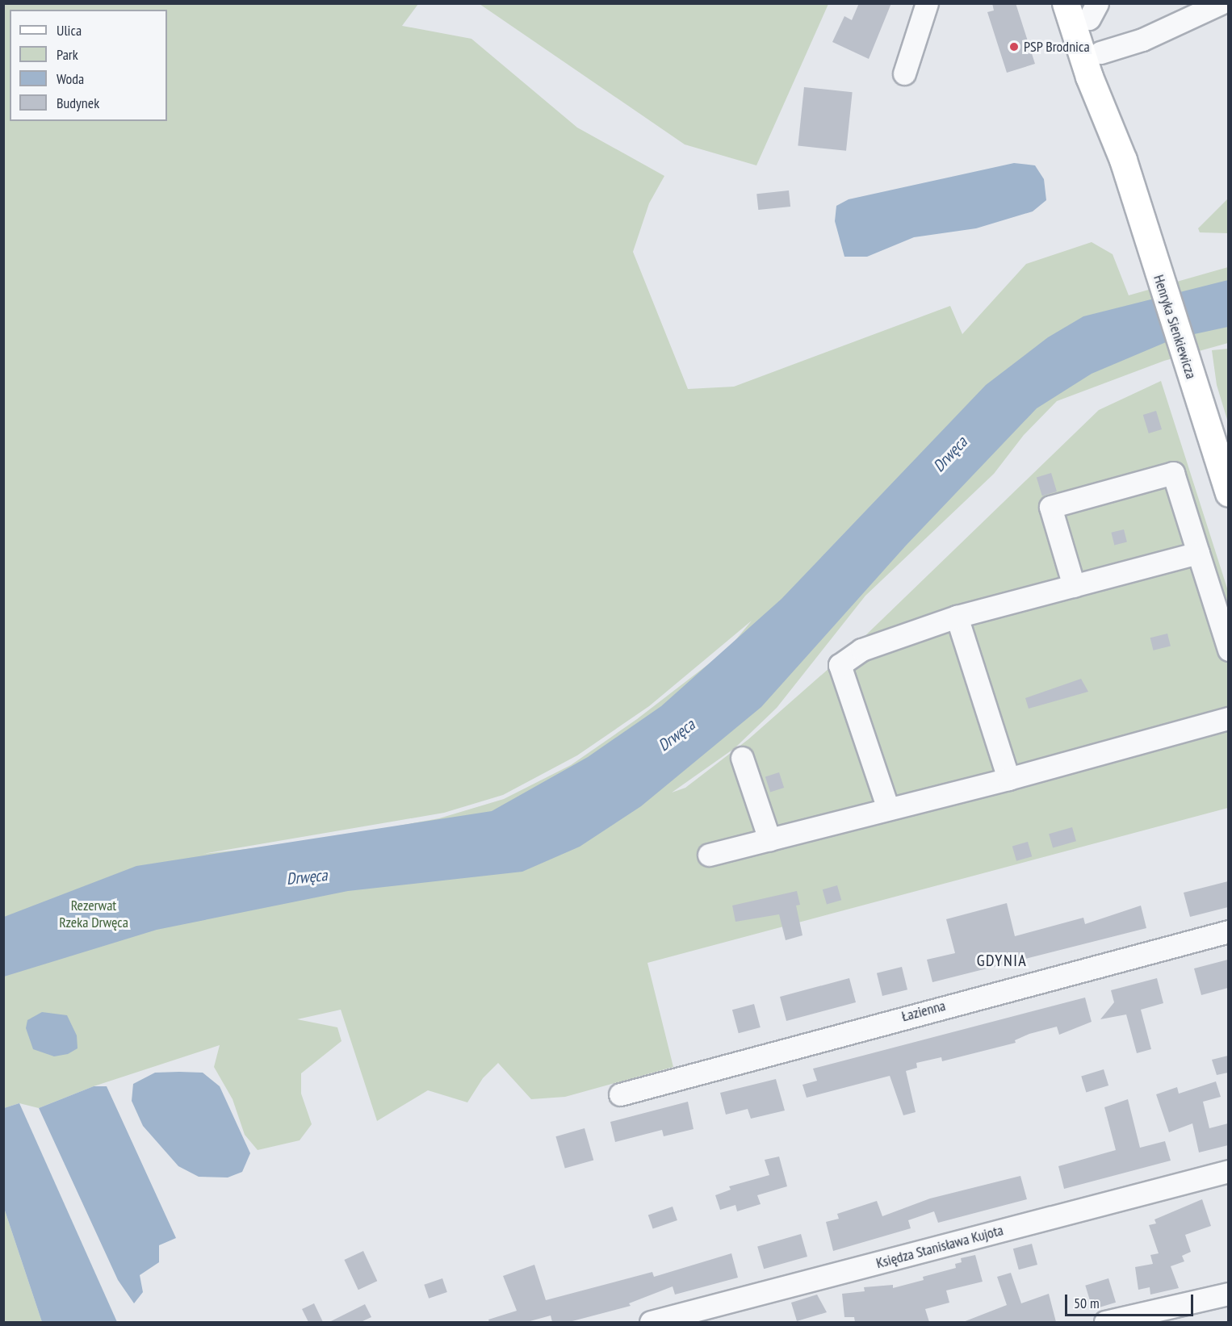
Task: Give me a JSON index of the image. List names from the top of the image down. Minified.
{"streets":{"main road":["Henryka Sienkiewicza"],"street":["Łazienna","Księdza Stanisława Kujota"]},"districts":["GDYNIA"],"water":["Drwęca"],"parks":["Rezerwat Rzeka Drwęca"],"places":["PSP Brodnica"],"legend":["Ulica","Park","Woda","Budynek"],"scale_bar":"50 m"}
